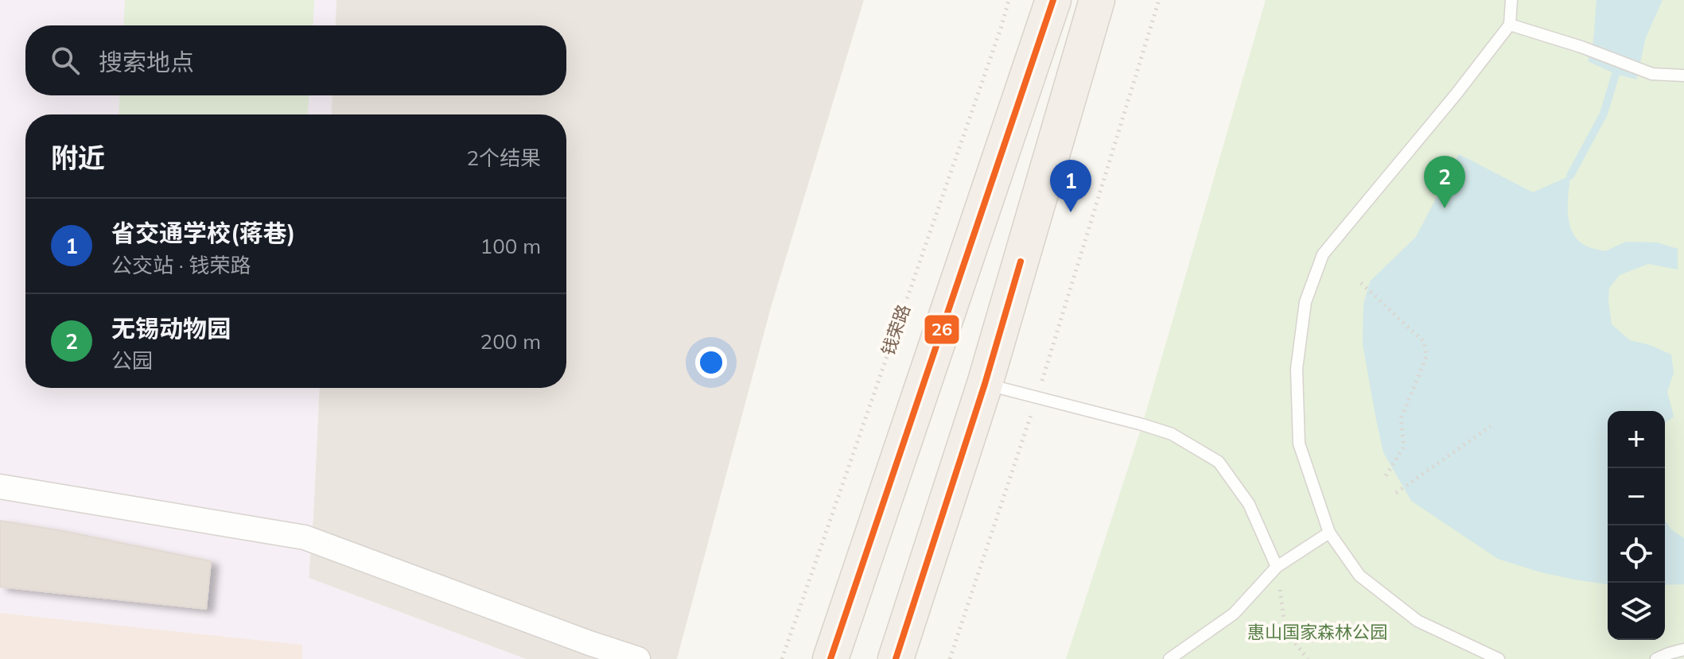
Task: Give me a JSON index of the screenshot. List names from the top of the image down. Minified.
{"streets":{"path":["钱荣路"]},"parks":["惠山国家森林公园"],"lines":["transit line 26"],"page":{"search":"搜索地点","heading":["附近","2个结果"],"pins":["2","1"],"list":[{"mark":"1","name":"省交通学校(蒋巷)","note":"公交站 · 钱荣路","value":"100 m"},{"mark":"2","name":"无锡动物园","note":"公园","value":"200 m"}],"map_buttons":["+","−"]}}
